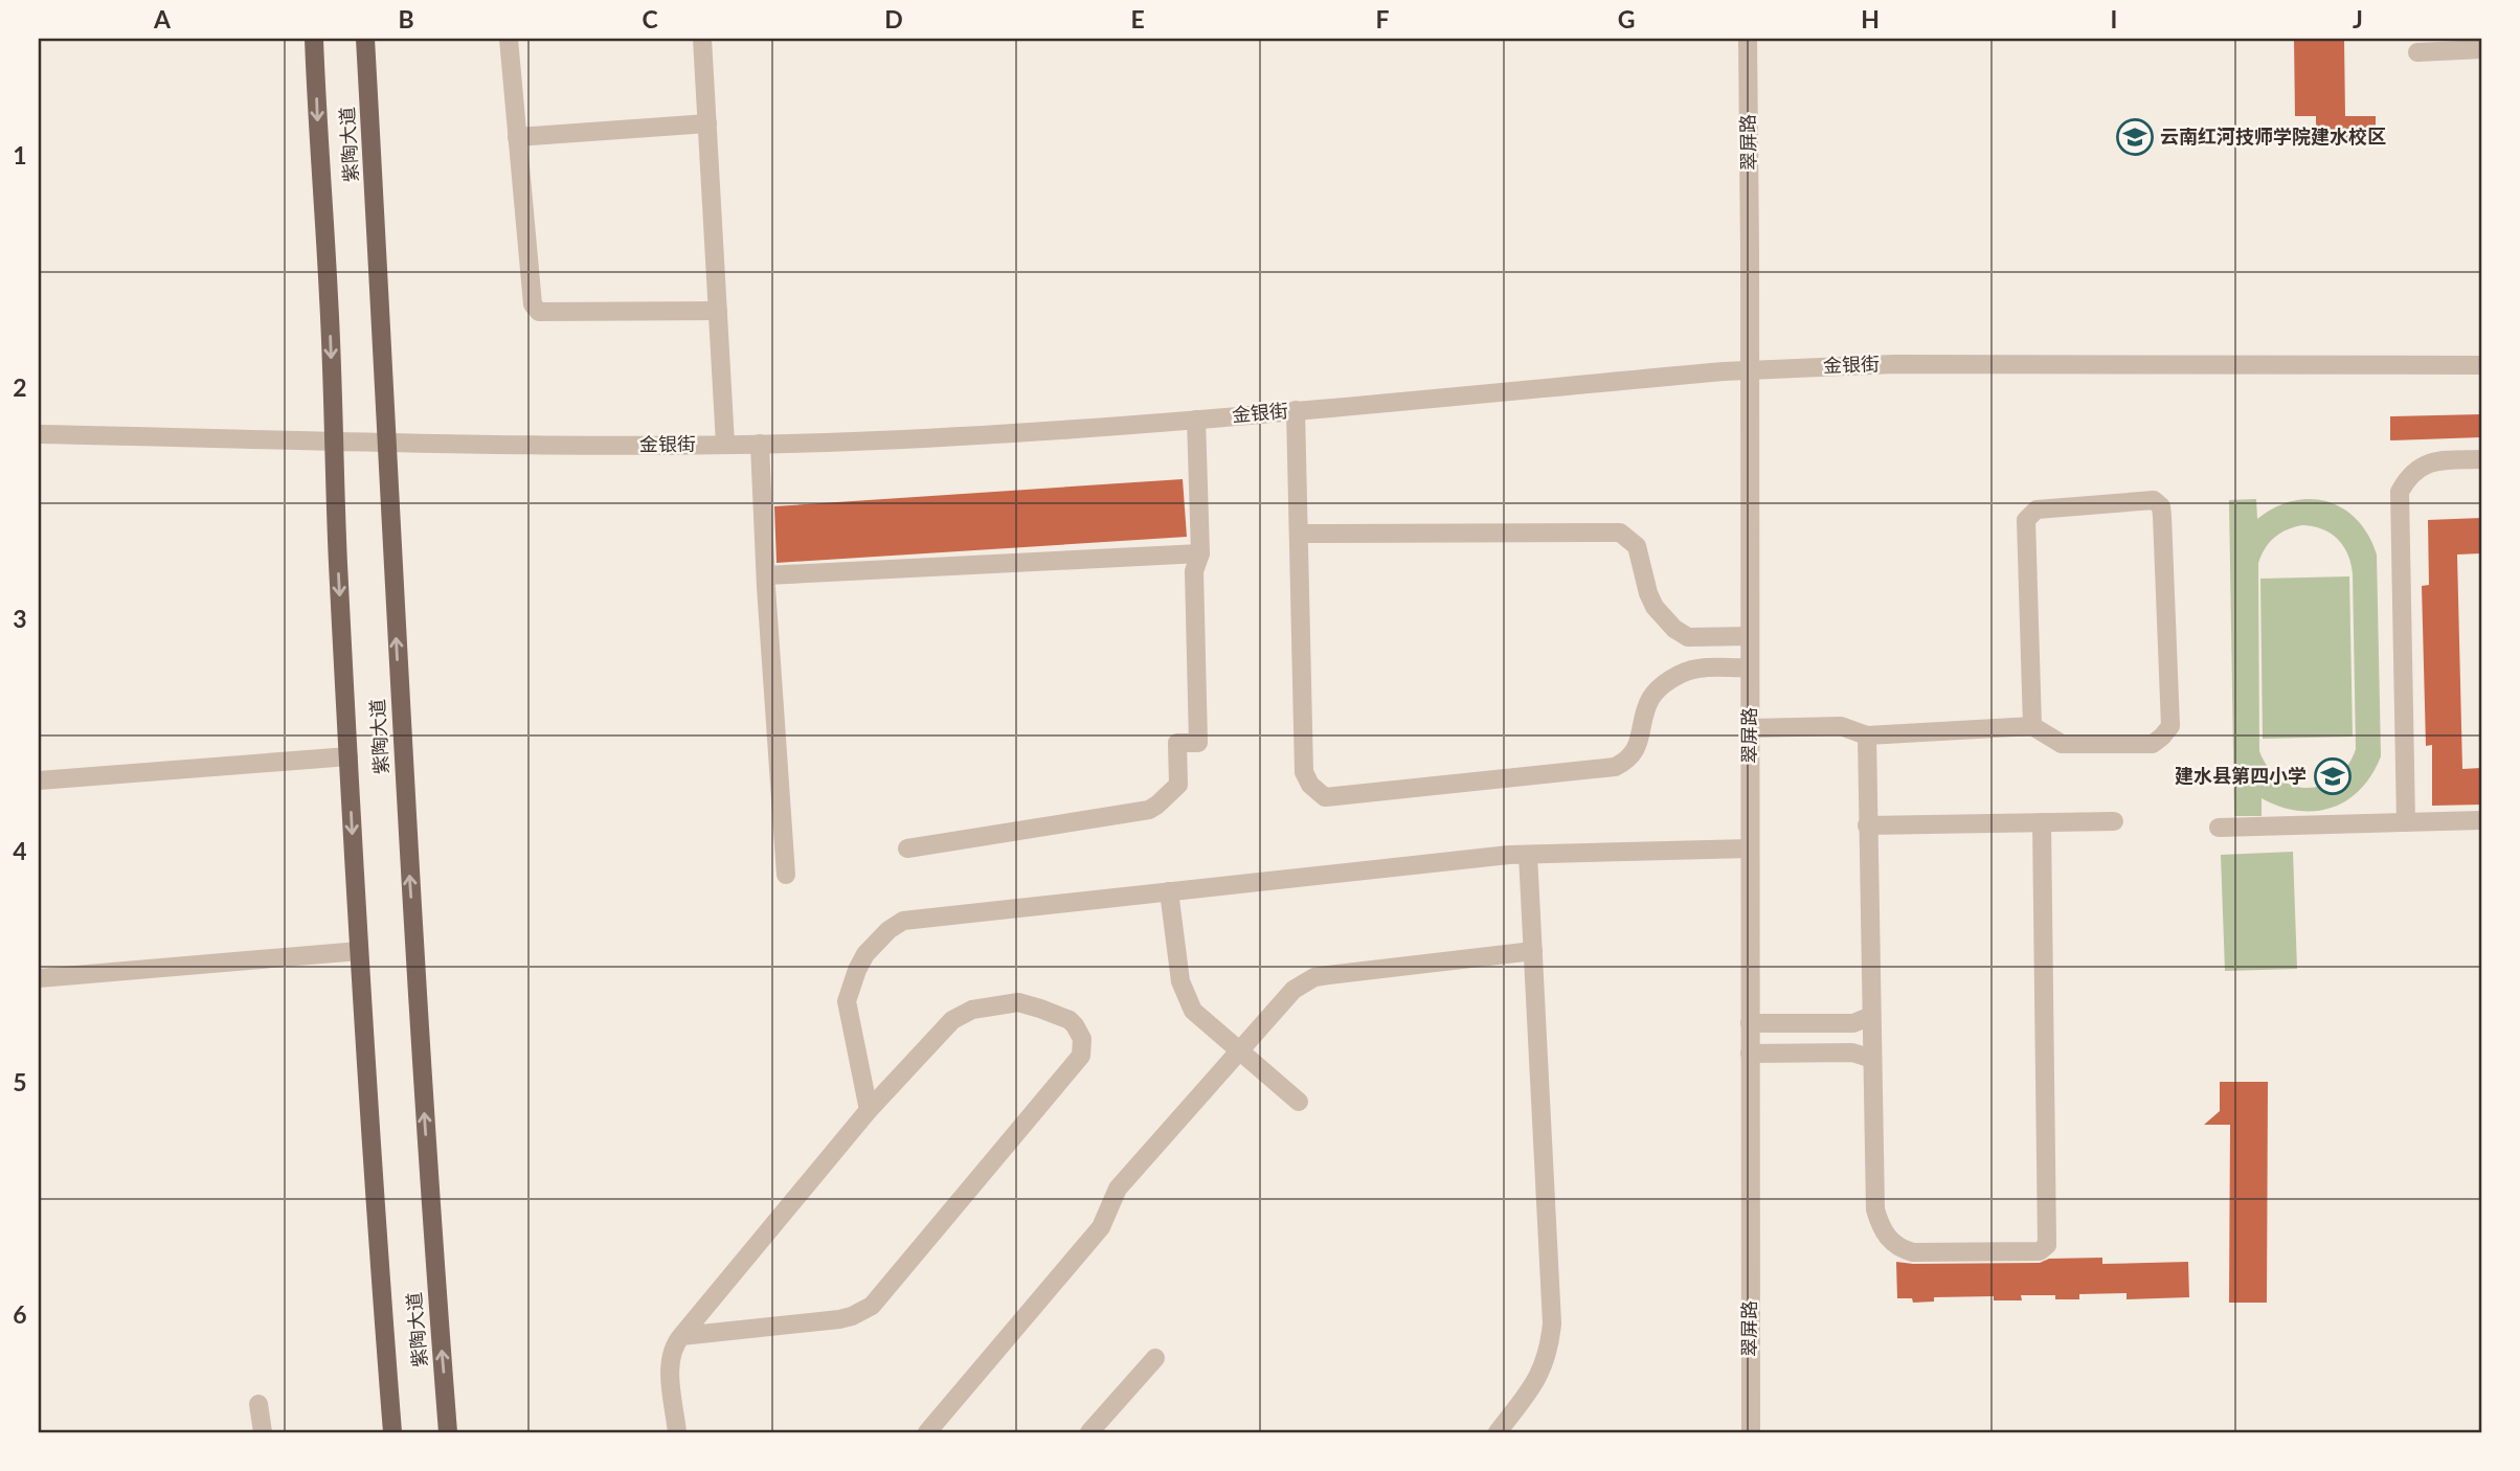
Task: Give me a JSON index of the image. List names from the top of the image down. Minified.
{"streets":{"main road":["紫陶大道"],"street":["翠屏路","金银街"]},"crossings":[["翠屏路","金银街"],["紫陶大道","金银街"]],"places":{"school or university":["云南红河技师学院建水校区","建水县第四小学"]},"grid":{"columns":["A","B","C","D","E","F","G","H","I","J"],"rows":["1","2","3","4","5","6"]}}
